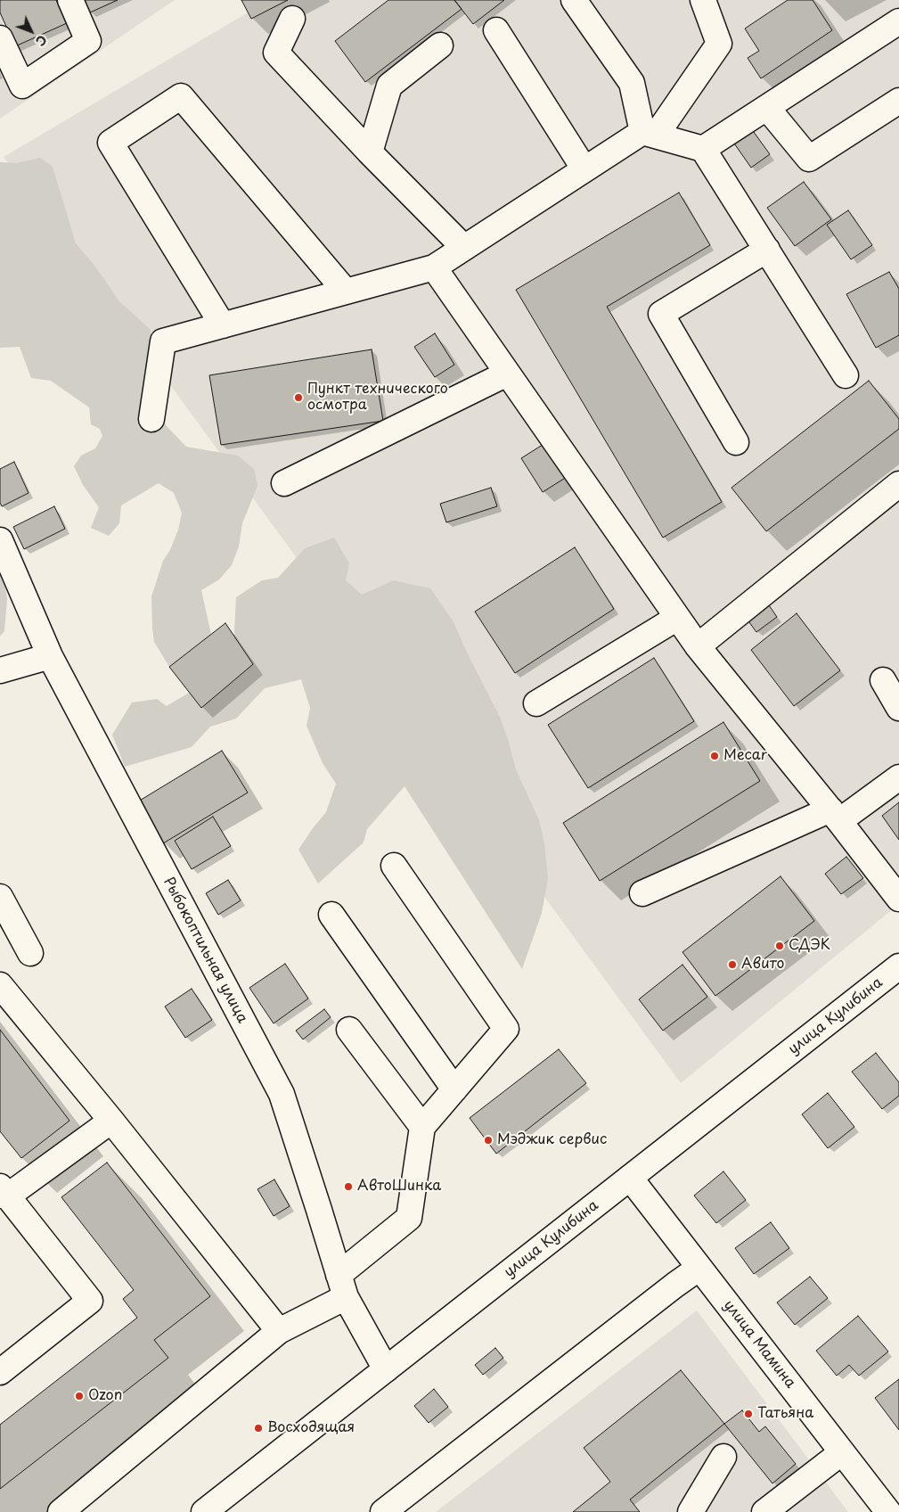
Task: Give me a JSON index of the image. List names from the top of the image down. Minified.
{"streets":{"street":["Рыбокоптильная улица","улица Кулибина","улица Мамина"]},"crossings":[["Рыбокоптильная улица","улица Кулибина"],["улица Кулибина","улица Мамина"]],"places":["Пункт технического осмотра","Mecar","СДЭК","Авито","Мэджик сервис","АвтоШинка","Ozon","Татьяна","Восходящая"],"north":"bottom right"}
